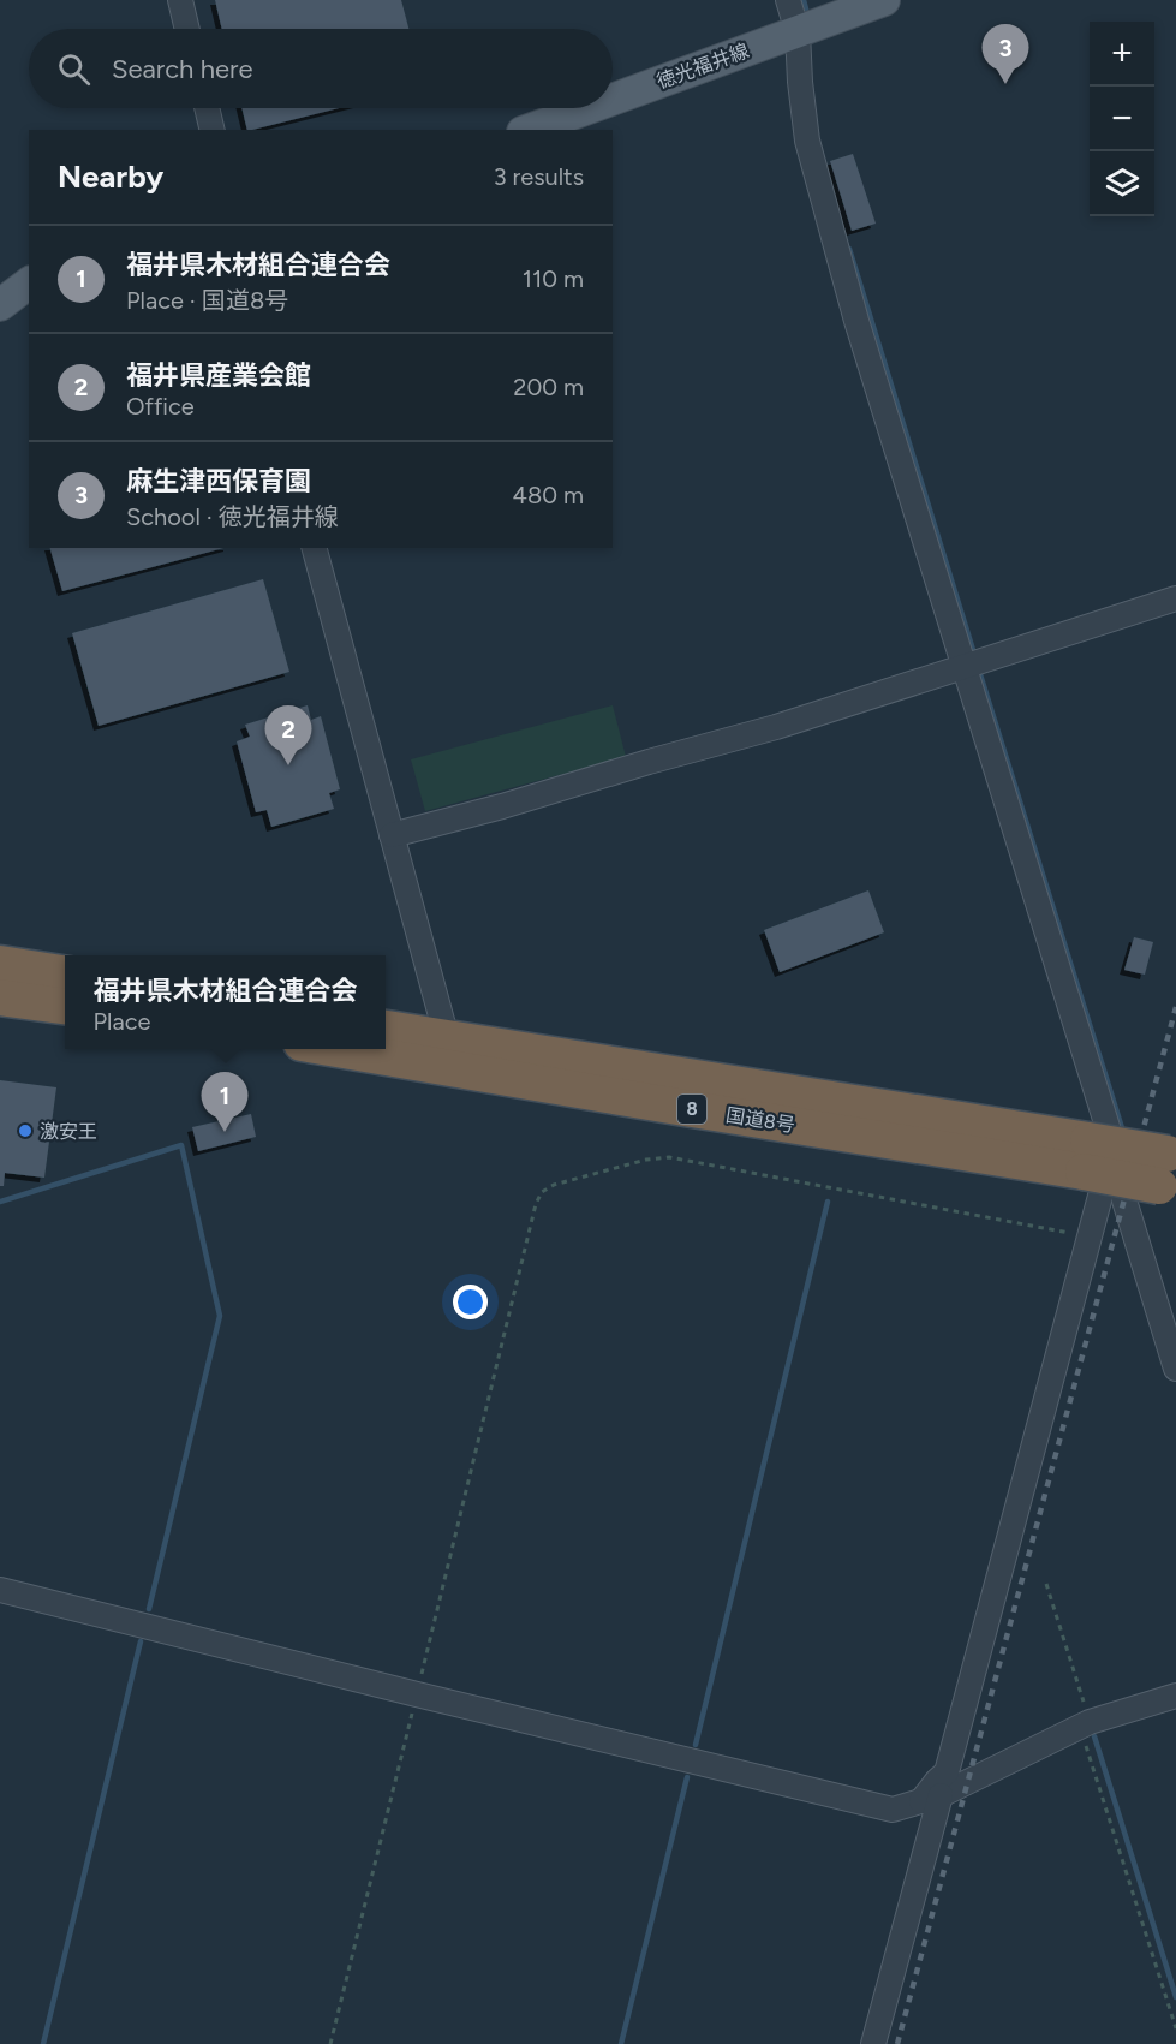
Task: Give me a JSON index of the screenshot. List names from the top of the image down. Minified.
{"streets":{"highway":["8","国道8号"],"main road":["徳光福井線"]},"places":["激安王"],"page":{"map_buttons":["+","−"],"pins":["3","2","1"],"search":"Search here","heading":["Nearby","3 results"],"list":[{"mark":"1","name":"福井県木材組合連合会","note":"Place · 国道8号","value":"110 m"},{"mark":"2","name":"福井県産業会館","note":"Office","value":"200 m"},{"mark":"3","name":"麻生津西保育園","note":"School · 徳光福井線","value":"480 m"}],"popup":["福井県木材組合連合会","Place"]}}
